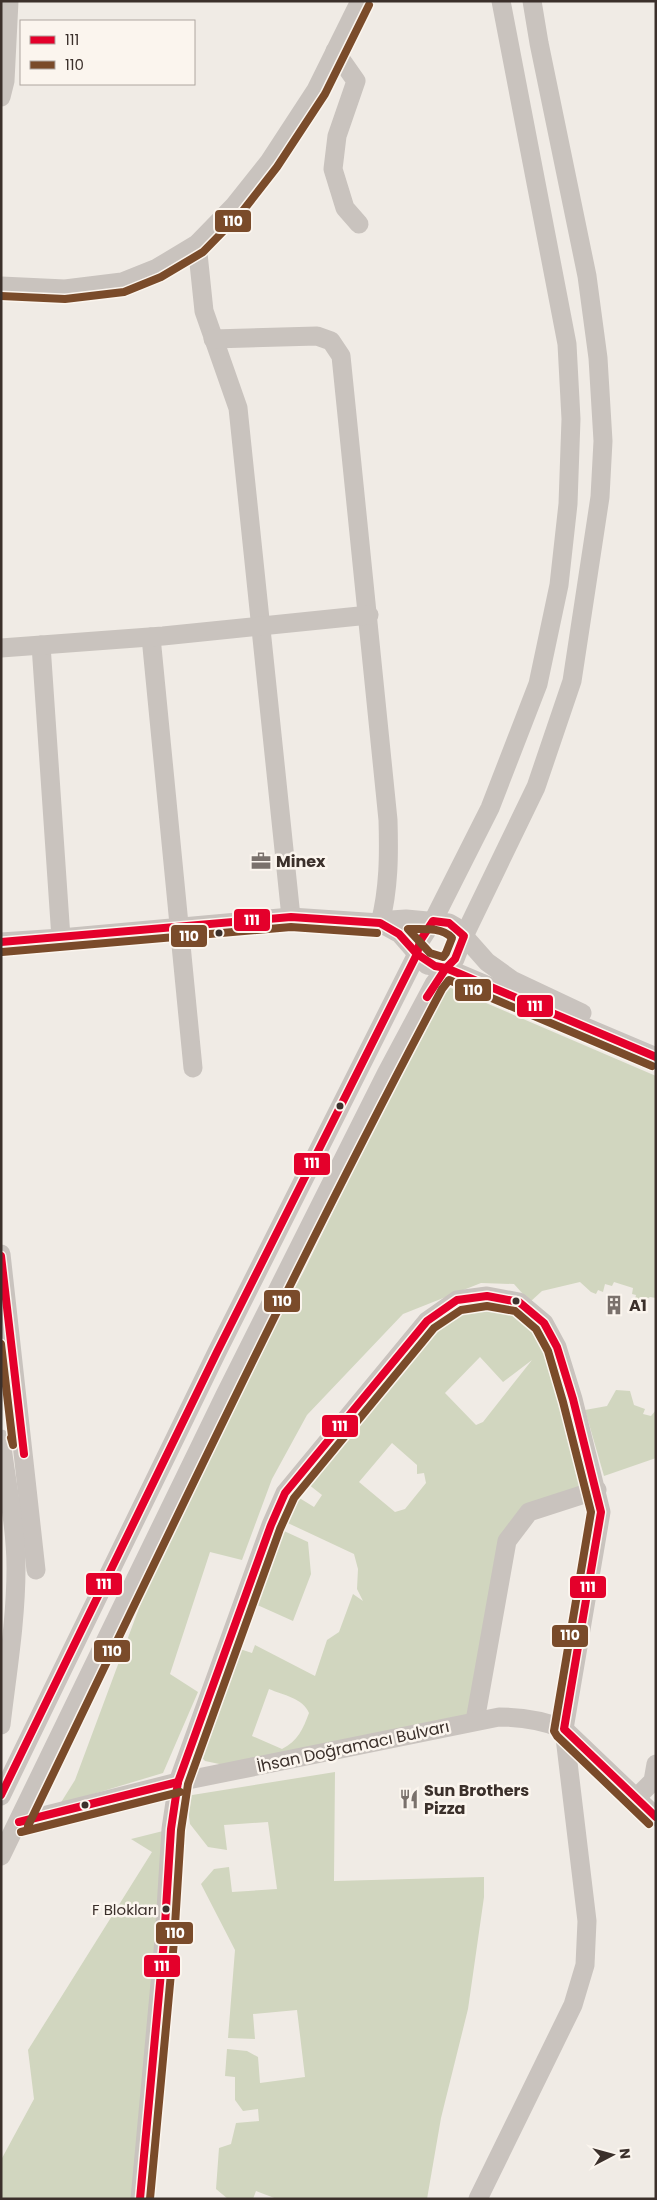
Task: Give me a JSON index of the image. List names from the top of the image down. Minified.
{"streets":{"street":["İhsan Doğramacı Bulvarı"]},"places":{"office":["Minex"],"building":["A1"],"restaurant":["Sun Brothers Pizza"],"other":["F Blokları"]},"lines":["transit line 110","transit line 111"],"legend":["111","110"],"north":"right"}
